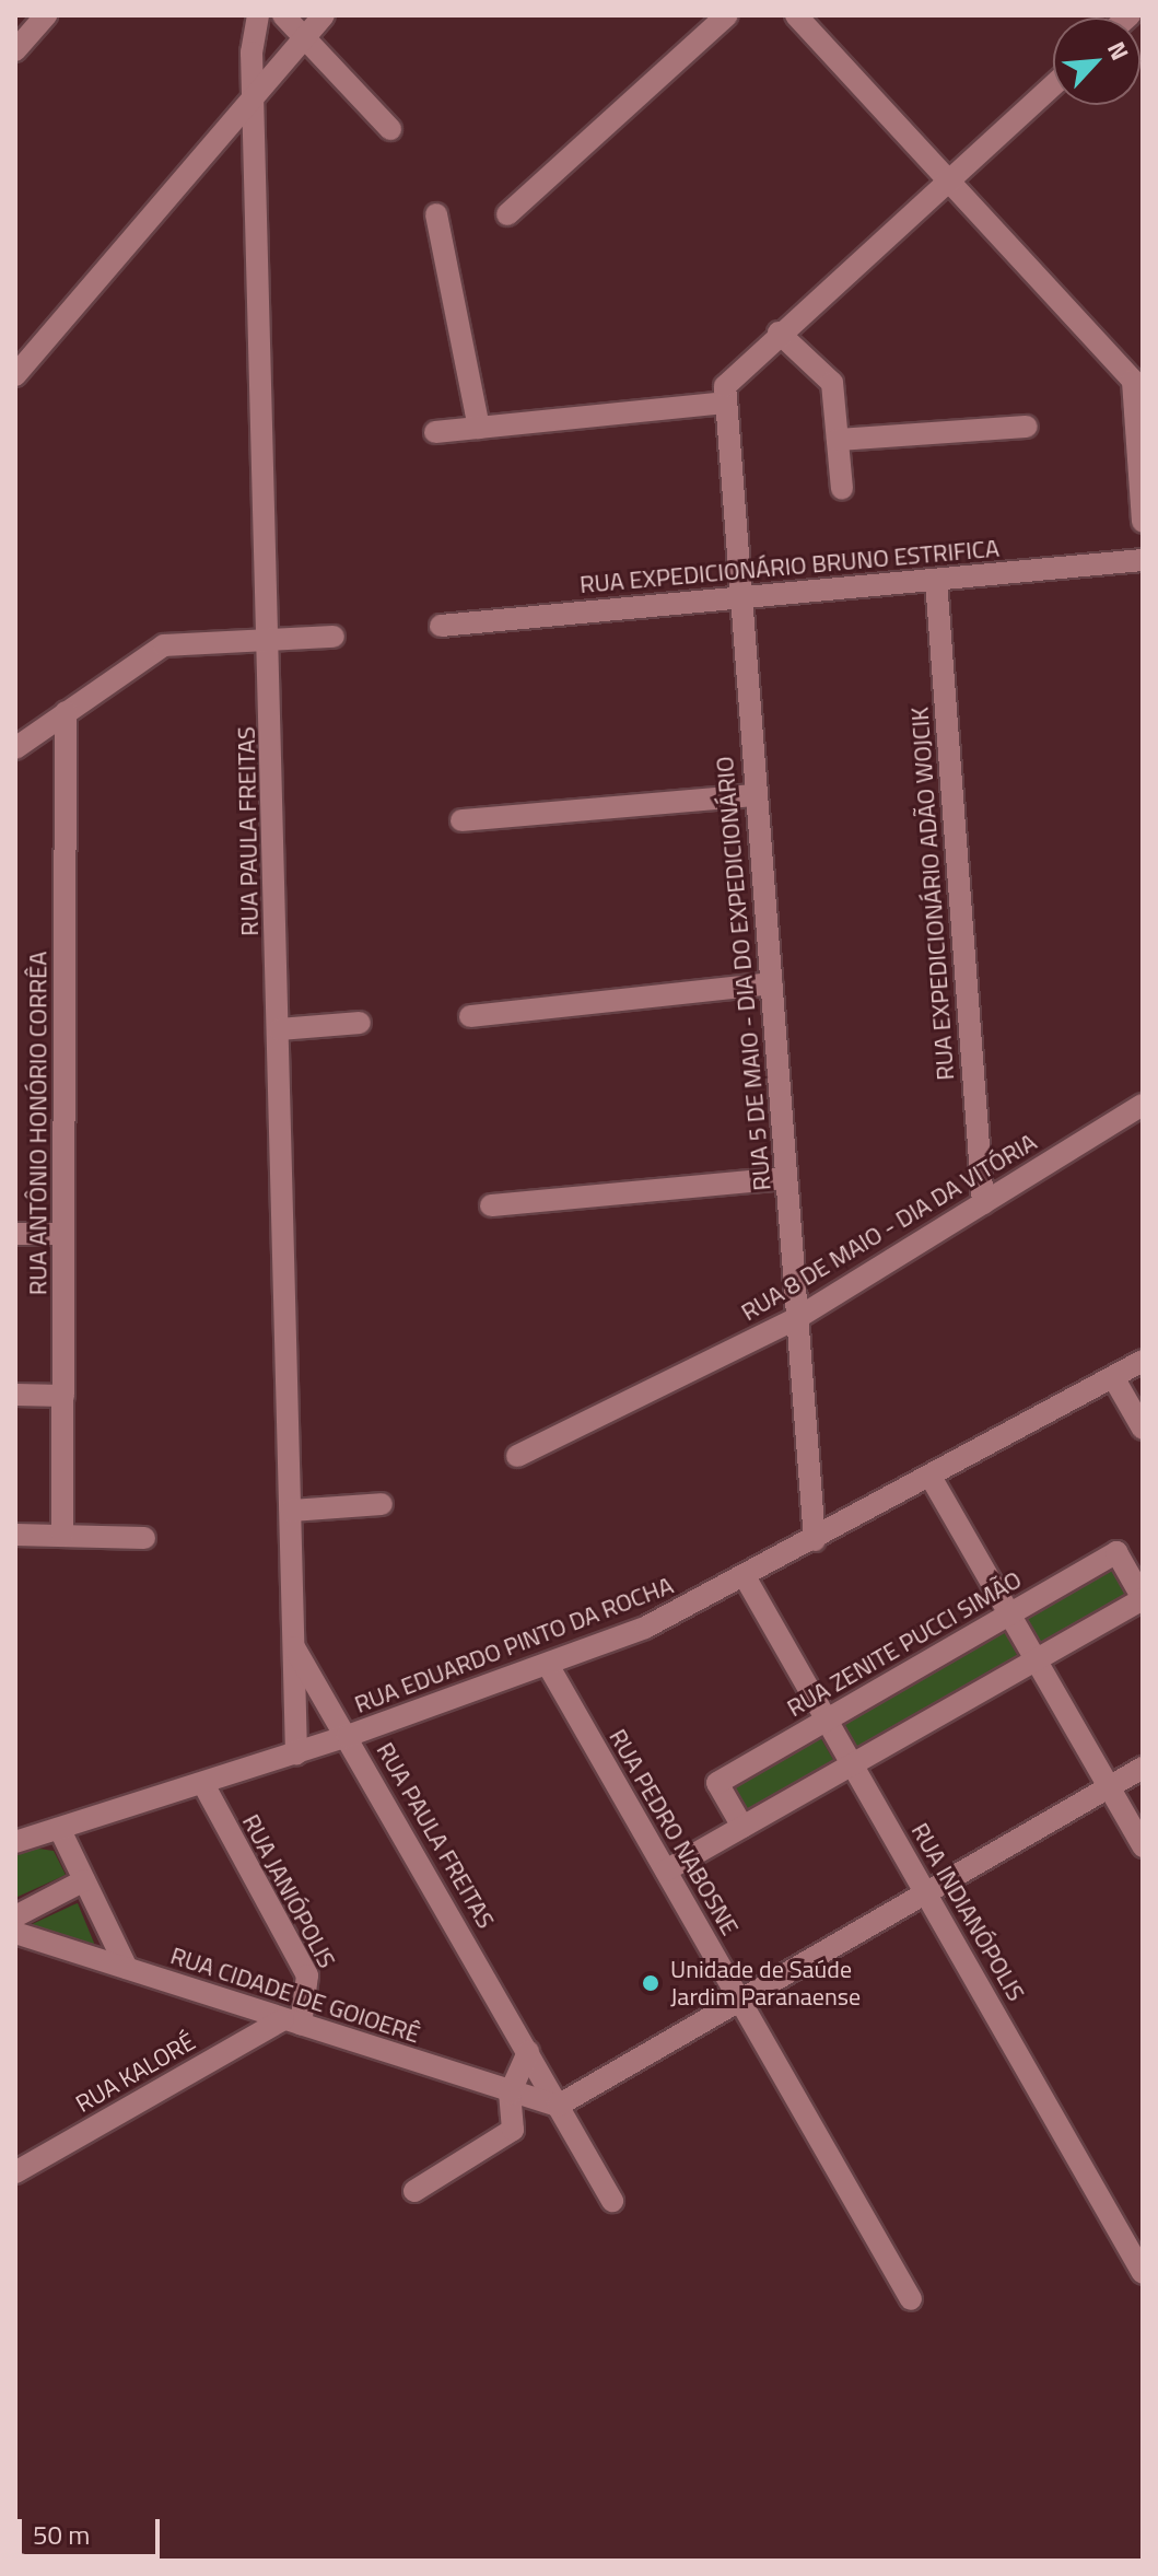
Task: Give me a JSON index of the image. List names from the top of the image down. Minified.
{"streets":{"street":["RUA EXPEDICIONÁRIO BRUNO ESTRIFICA","RUA PAULA FREITAS","RUA EXPEDICIONÁRIO ADÃO WOJCIK","RUA 5 DE MAIO - DIA DO EXPEDICIONÁRIO","RUA ANTÔNIO HONÓRIO CORRÊA","RUA 8 DE MAIO - DIA DA VITÓRIA","RUA ZENITE PUCCI SIMÃO","RUA EDUARDO PINTO DA ROCHA","RUA PEDRO NABOSNE","RUA JANIÓPOLIS","RUA INDIANÓPOLIS","RUA CIDADE DE GOIOERÊ","RUA KALORÉ"]},"crossings":[["RUA EXPEDICIONÁRIO BRUNO ESTRIFICA","RUA EXPEDICIONÁRIO ADÃO WOJCIK"],["RUA EXPEDICIONÁRIO BRUNO ESTRIFICA","RUA 5 DE MAIO - DIA DO EXPEDICIONÁRIO"],["RUA PAULA FREITAS","RUA EDUARDO PINTO DA ROCHA"],["RUA PAULA FREITAS","RUA CIDADE DE GOIOERÊ"],["RUA EXPEDICIONÁRIO ADÃO WOJCIK","RUA 8 DE MAIO - DIA DA VITÓRIA"],["RUA 5 DE MAIO - DIA DO EXPEDICIONÁRIO","RUA 8 DE MAIO - DIA DA VITÓRIA"],["RUA 5 DE MAIO - DIA DO EXPEDICIONÁRIO","RUA EDUARDO PINTO DA ROCHA"],["RUA ZENITE PUCCI SIMÃO","RUA PEDRO NABOSNE"],["RUA ZENITE PUCCI SIMÃO","RUA INDIANÓPOLIS"],["RUA EDUARDO PINTO DA ROCHA","RUA PEDRO NABOSNE"],["RUA EDUARDO PINTO DA ROCHA","RUA JANIÓPOLIS"],["RUA EDUARDO PINTO DA ROCHA","RUA INDIANÓPOLIS"],["RUA JANIÓPOLIS","RUA CIDADE DE GOIOERÊ"],["RUA JANIÓPOLIS","RUA KALORÉ"],["RUA CIDADE DE GOIOERÊ","RUA KALORÉ"]],"places":["Unidade de Saúde Jardim Paranaense"],"scale_bar":"50 m","north":"top right"}
